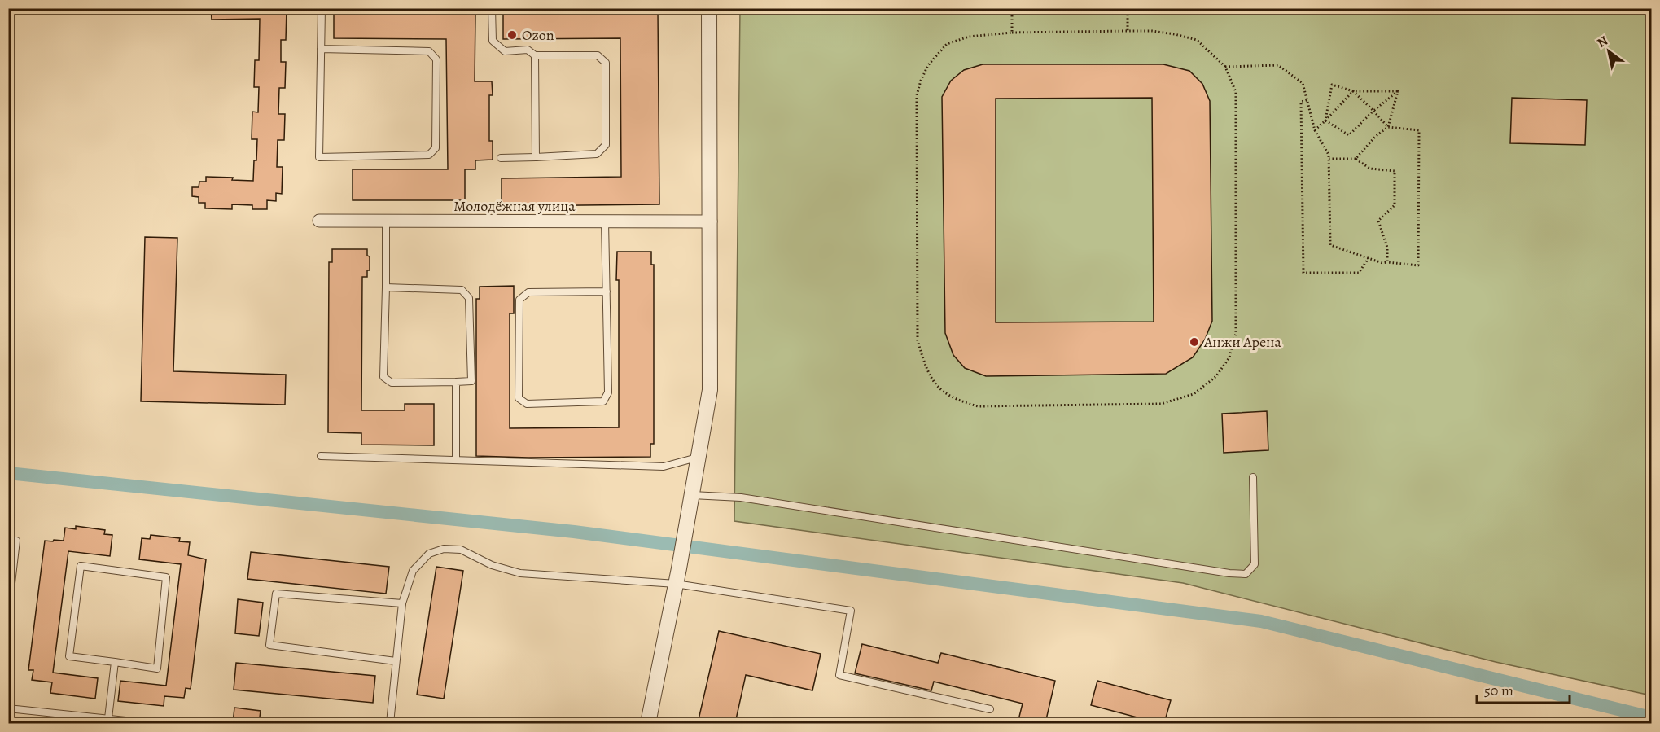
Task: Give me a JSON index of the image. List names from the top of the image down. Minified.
{"streets":{"street":["Молодёжная улица"]},"places":["Ozon","Анжи Арена"],"scale_bar":"50 m","north":"top left"}
